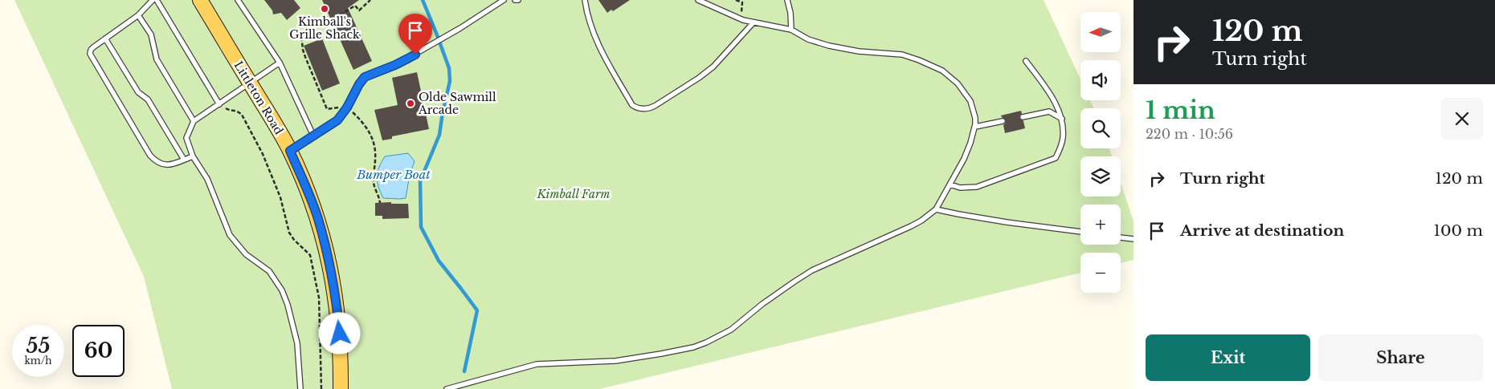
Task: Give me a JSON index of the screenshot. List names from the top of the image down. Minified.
{"streets":{"main road":["Littleton Road"]},"water":["Bumper Boat"],"parks":["Kimball Farm"],"places":["Kimball's Grille Shack","Olde Sawmill Arcade"],"north":"left","page":{"turn":["120 m","Turn right"],"map_buttons":["+","−"],"heading":["1 min","220 m · 10:56"],"list":[{"name":"Turn right","value":"120 m"},{"name":"Arrive at destination","value":"100 m"}],"speed":"55 km/h","limit":"60","buttons":["Exit","Share"]}}
